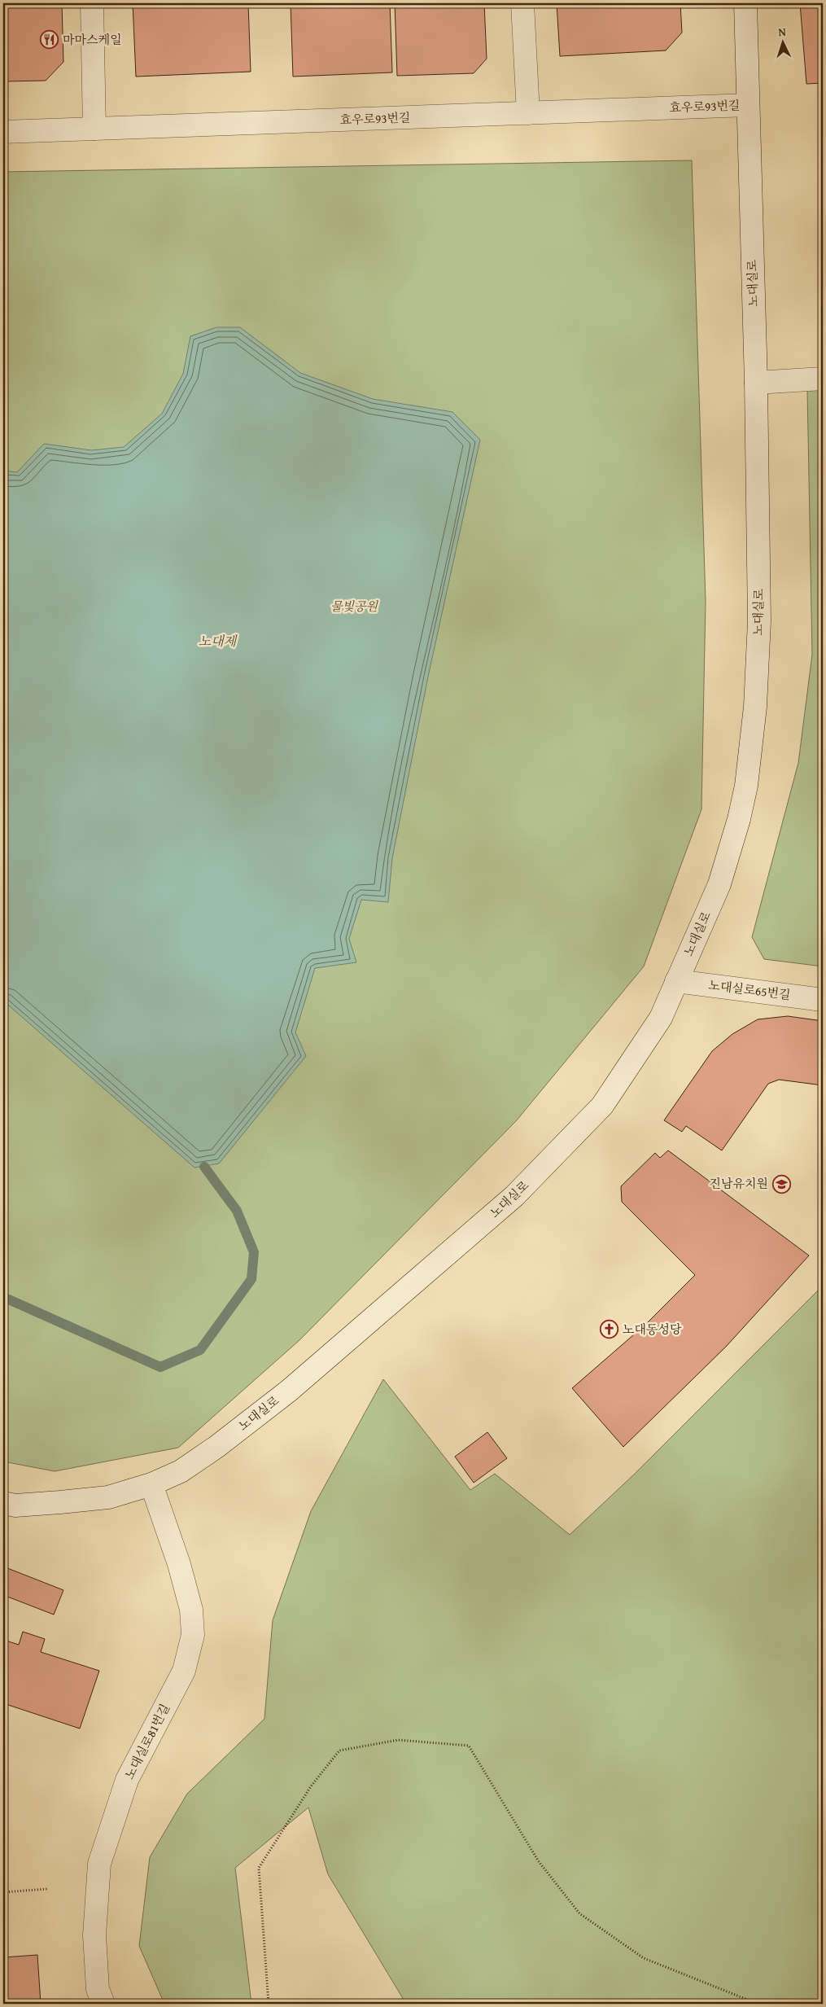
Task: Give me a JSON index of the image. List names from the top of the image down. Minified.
{"streets":{"main road":["효우로93번길","노대실로","노대실로65번길","노대실로81번길"]},"crossings":[["효우로93번길","노대실로"],["노대실로","노대실로65번길"],["노대실로","노대실로81번길"]],"water":["노대제"],"parks":["물빛공원"],"places":{"restaurant":["마마스케일"],"school or university":["진남유치원"],"church":["노대동성당"]},"north":"top"}
